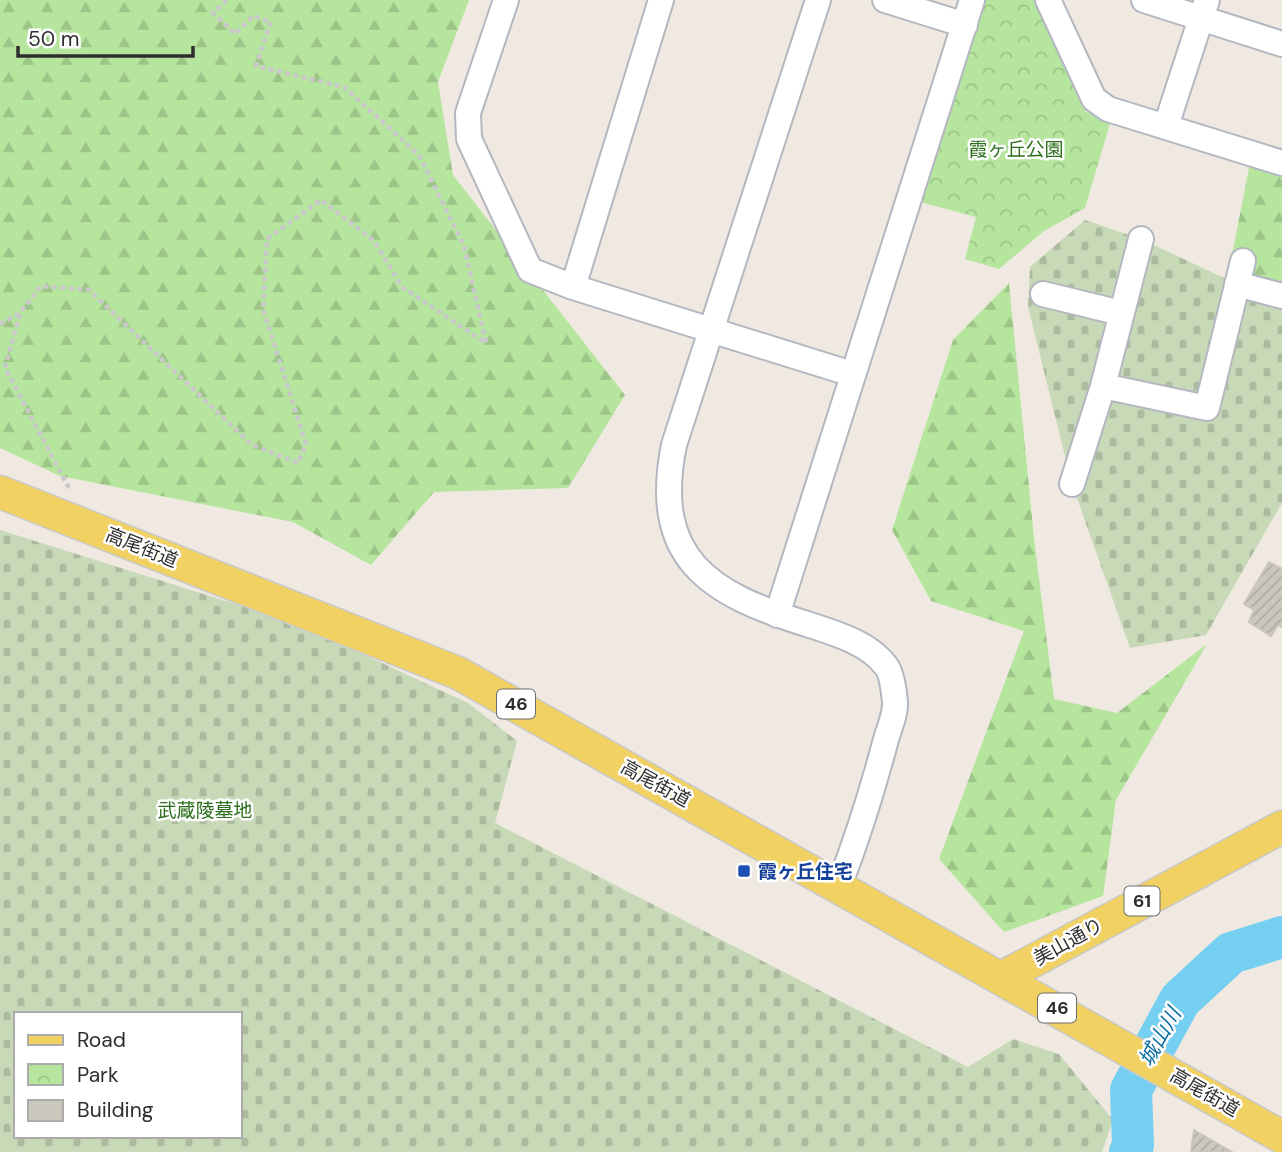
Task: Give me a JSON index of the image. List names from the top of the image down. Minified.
{"streets":{"main road":["高尾街道","46","61","美山通り"]},"crossings":[["高尾街道","美山通り"]],"water":["城山川"],"parks":["霞ヶ丘公園","武蔵陵墓地"],"places":{"transit":["霞ヶ丘住宅"]},"legend":["Road","Park","Building"],"scale_bar":"50 m"}
